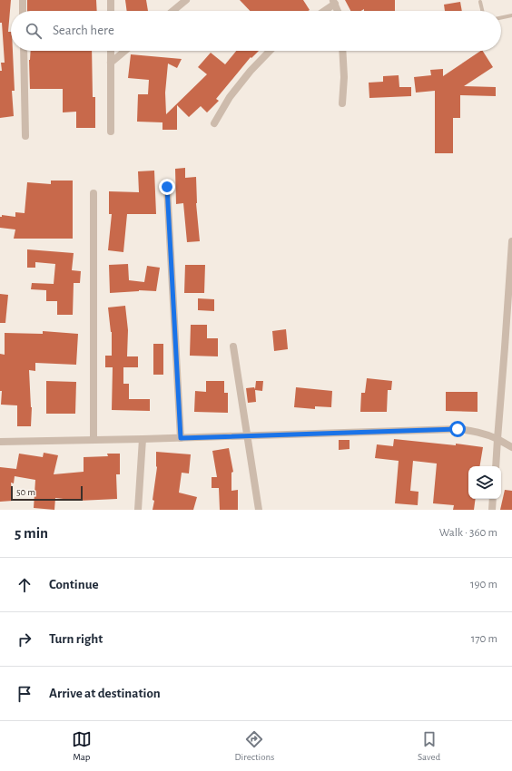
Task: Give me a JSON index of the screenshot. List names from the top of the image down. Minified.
{"scale_bar":"50 m","page":{"search":"Search here","scale":"50 m","heading":["5 min","Walk · 360 m"],"list":[["Continue","190 m"],["Turn right","170 m"],"Arrive at destination"],"nav":["Map","Directions","Saved"]}}
